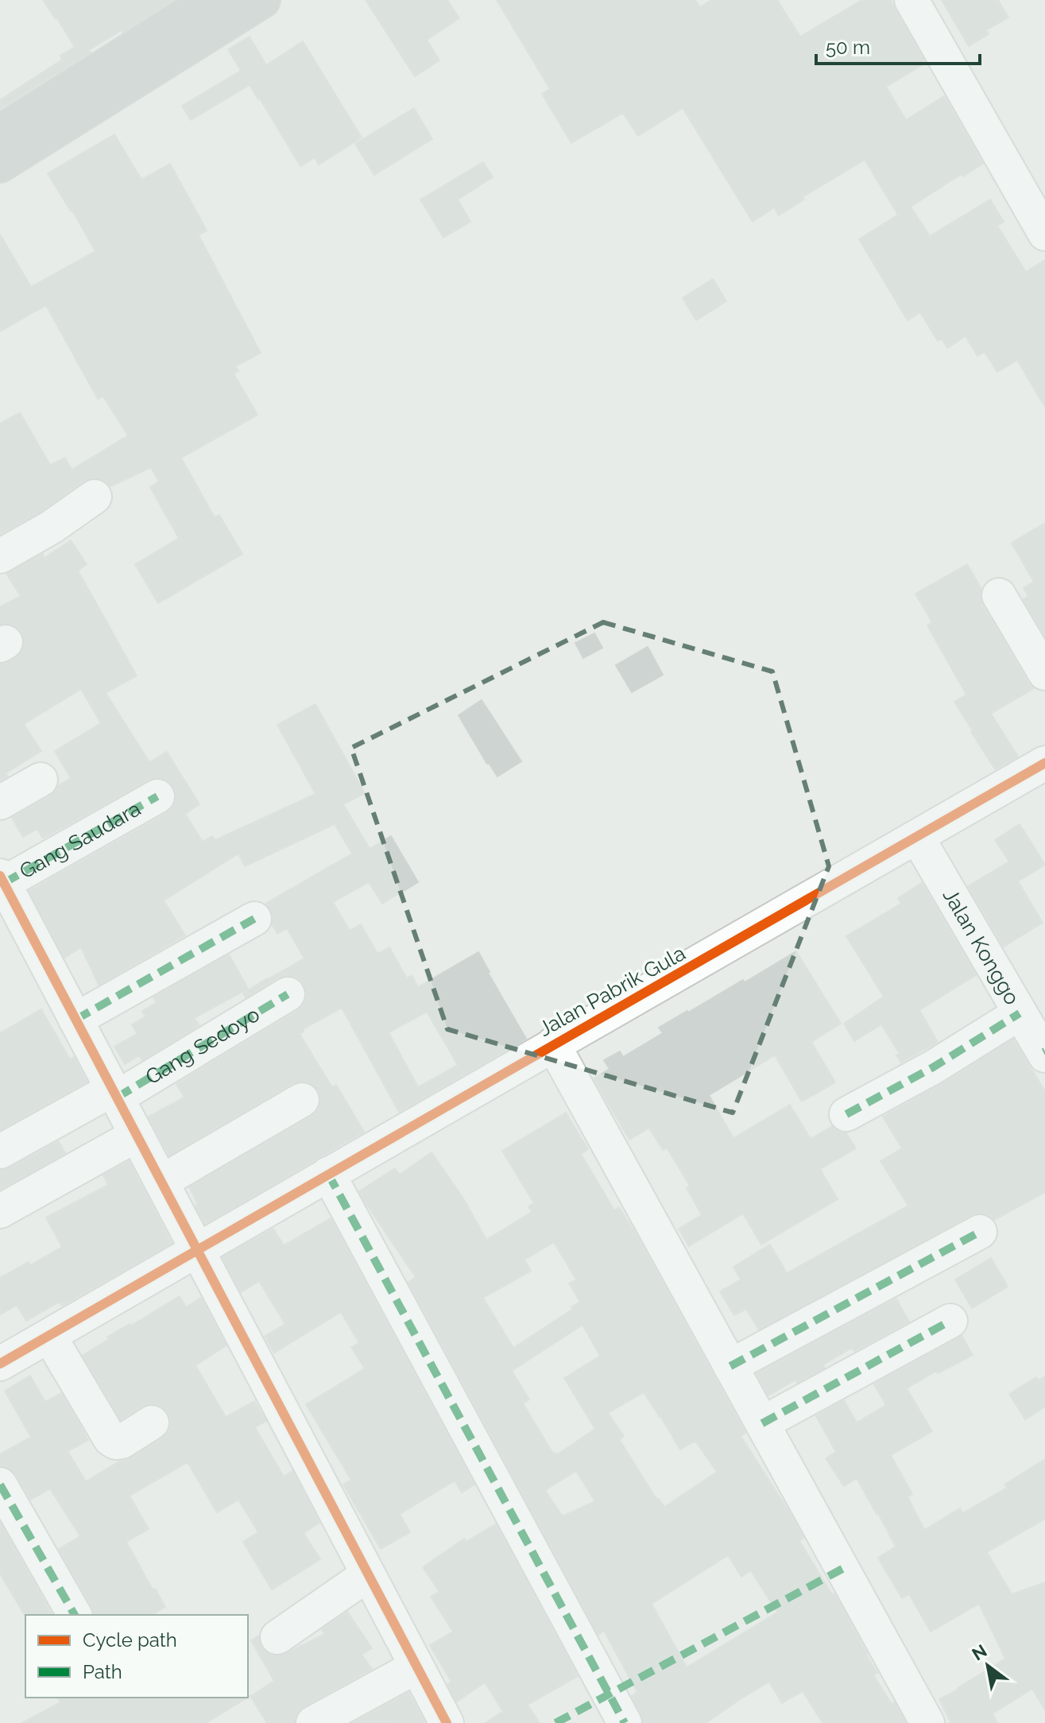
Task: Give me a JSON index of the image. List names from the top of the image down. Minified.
{"streets":{"street":["Gang Saudara","Jalan Konggo","Jalan Pabrik Gula","Gang Sedoyo"]},"crossings":[["Jalan Konggo","Jalan Pabrik Gula"]],"legend":["Cycle path","Path"],"scale_bar":"50 m","north":"top left"}
